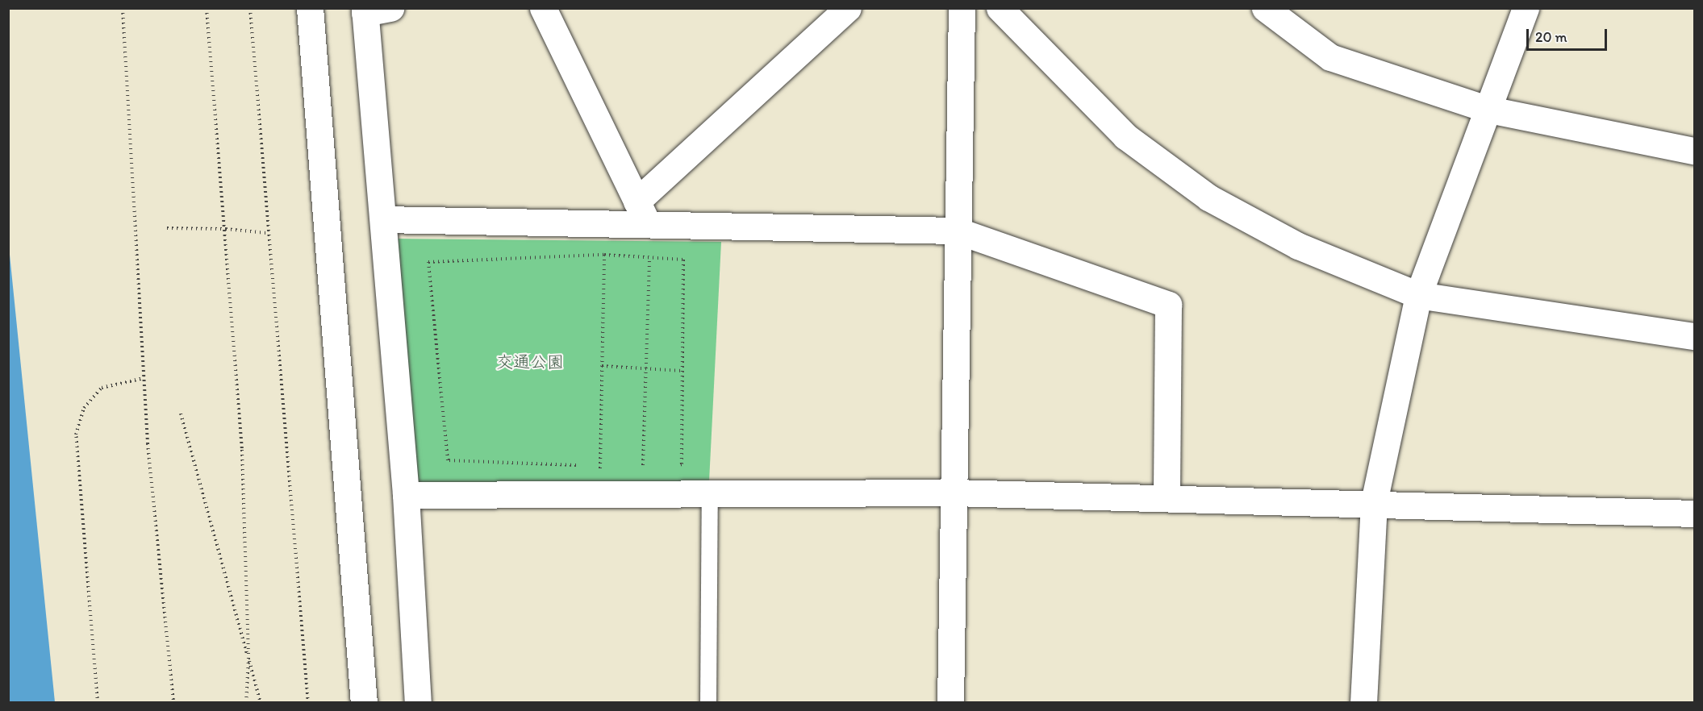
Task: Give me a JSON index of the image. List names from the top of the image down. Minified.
{"parks":["交通公園"],"scale_bar":"20 m"}
